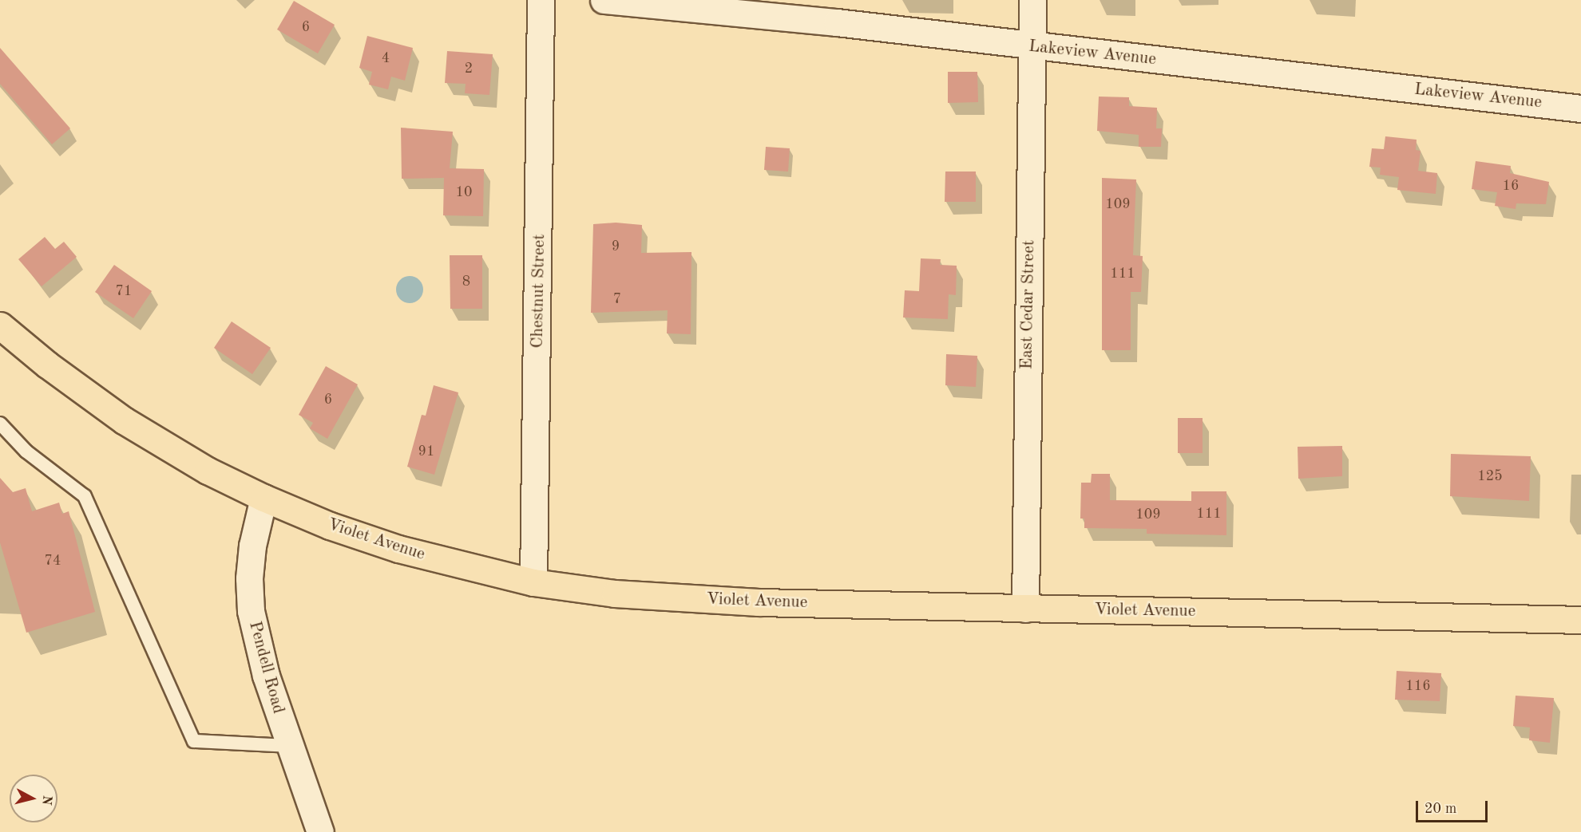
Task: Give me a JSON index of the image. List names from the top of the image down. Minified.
{"streets":{"main road":["Violet Avenue"],"street":["Lakeview Avenue","Chestnut Street","East Cedar Street","Pendell Road"]},"crossings":[["Lakeview Avenue","East Cedar Street"],["Chestnut Street","Violet Avenue"],["East Cedar Street","Violet Avenue"],["Violet Avenue","Pendell Road"]],"house_numbers":["6","4","2","16","10","109","9","111","8","71","7","6","91","125","111","109","74","116"],"scale_bar":"20 m","north":"right"}
